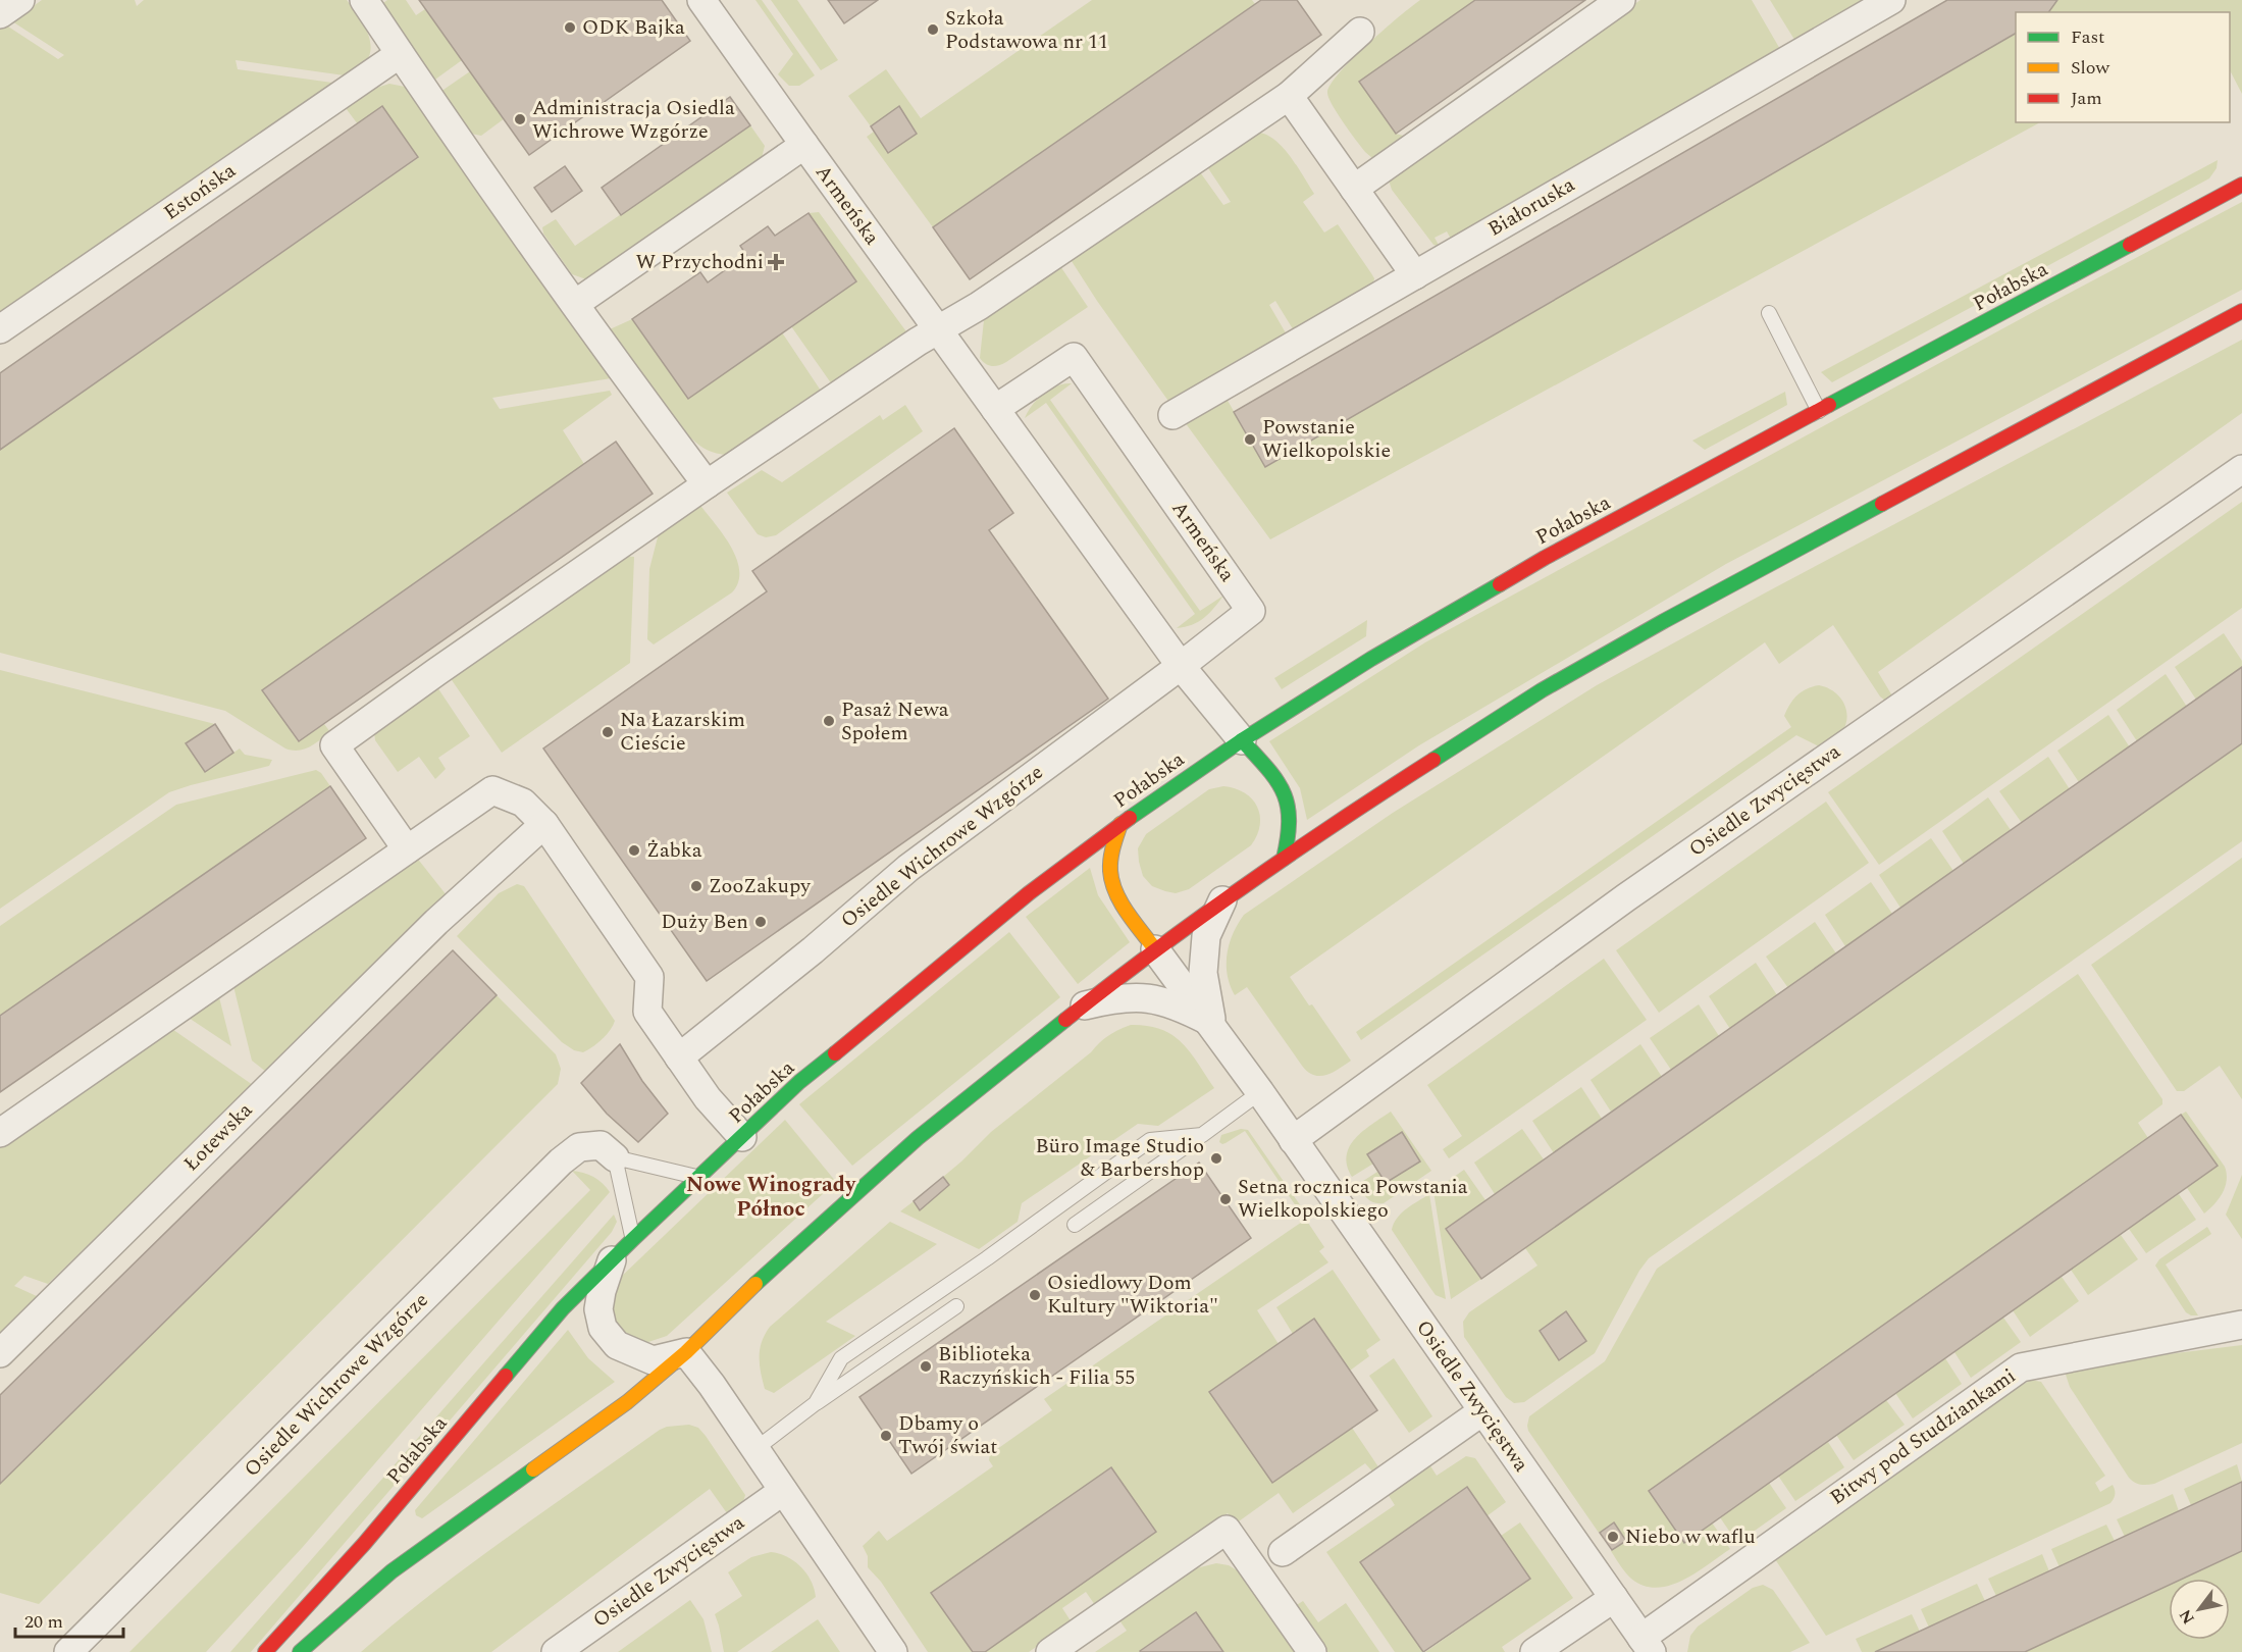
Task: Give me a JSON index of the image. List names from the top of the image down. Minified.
{"streets":{"street":["Estońska","Armeńska","Białoruska","Połabska","Osiedle Zwycięstwa","Osiedle Wichrowe Wzgórze","Łotewska","Bitwy pod Studziankami"]},"crossings":[["Armeńska","Połabska"],["Armeńska","Osiedle Wichrowe Wzgórze"],["Osiedle Zwycięstwa","Bitwy pod Studziankami"]],"districts":["Nowe Winogrady Północ"],"places":{"other":["ODK Bajka","Szkoła Podstawowa nr 11","Administracja Osiedla Wichrowe Wzgórze","Powstanie Wielkopolskie","Pasaż Newa Społem","Na Łazarskim Cieście","Żabka","ZooZakupy","Duży Ben","Büro Image Studio & Barbershop","Setna rocznica Powstania Wielkopolskiego","Osiedlowy Dom Kultury \"Wiktoria\"","Biblioteka Raczyńskich - Filia 55","Dbamy o Twój świat","Niebo w waflu"],"health":["W Przychodni"]},"legend":["Fast","Slow","Jam"],"scale_bar":"20 m","north":"bottom left"}
